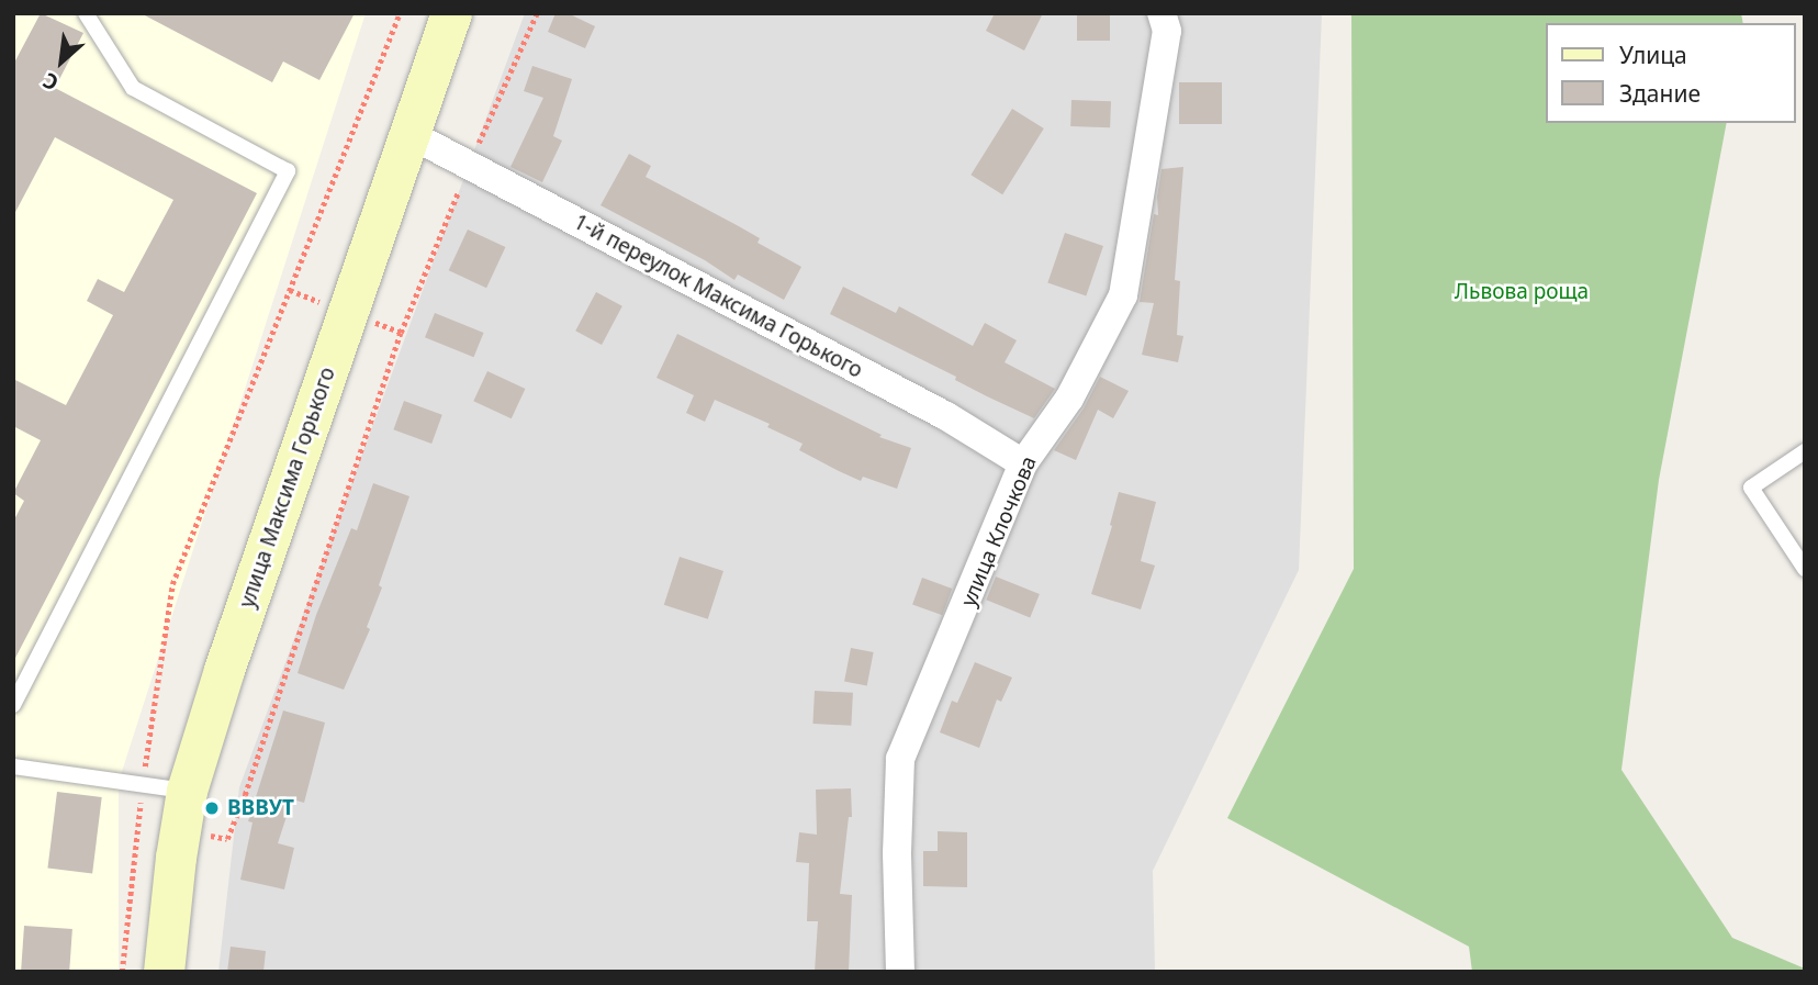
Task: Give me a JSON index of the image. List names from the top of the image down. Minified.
{"streets":{"main road":["улица Максима Горького"],"street":["1-й переулок Максима Горького","улица Клочкова"]},"crossings":[["1-й переулок Максима Горького","улица Максима Горького"],["1-й переулок Максима Горького","улица Клочкова"]],"parks":["Львова роща"],"places":["ВВВУТ"],"legend":["Улица","Здание"],"north":"bottom left"}
